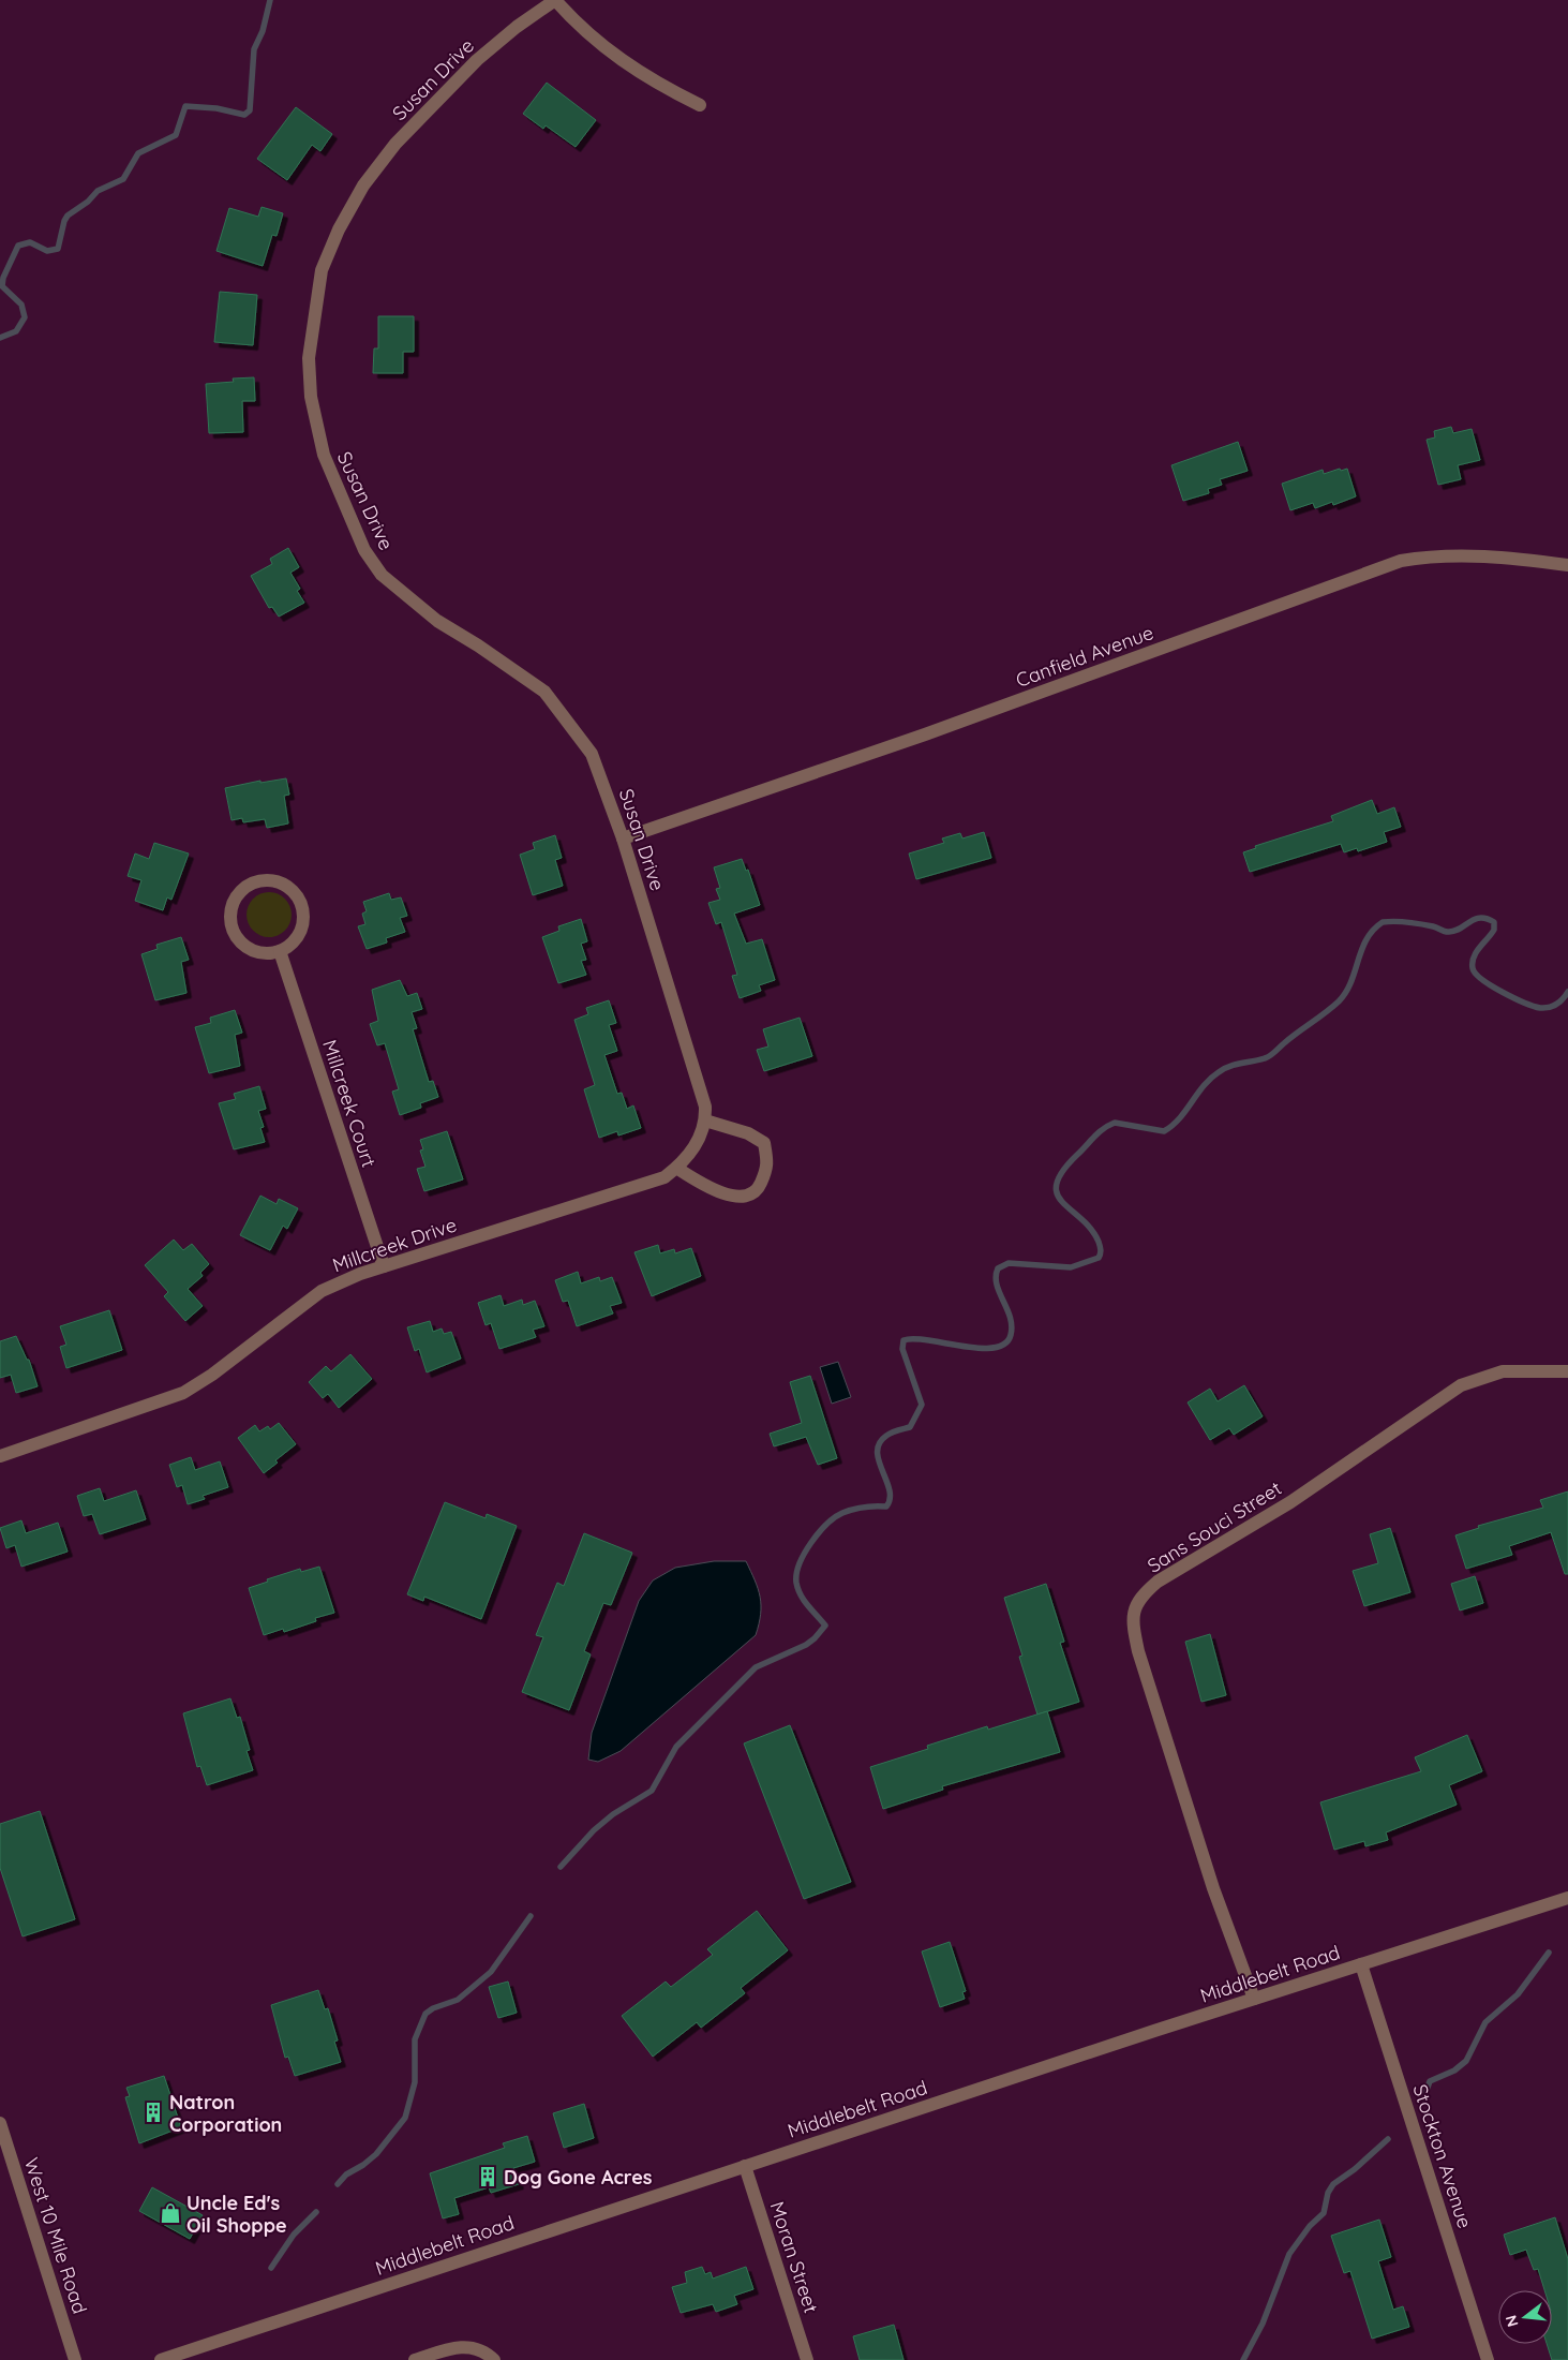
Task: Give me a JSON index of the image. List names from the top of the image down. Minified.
{"streets":{"street":["Susan Drive","Canfield Avenue","Millcreek Court","Millcreek Drive","Sans Souci Street","Middlebelt Road","Stockton Avenue","West 10 Mile Road","Moran Street"]},"crossings":[["Susan Drive","Canfield Avenue"],["Susan Drive","Millcreek Drive"],["Millcreek Court","Millcreek Drive"],["Sans Souci Street","Middlebelt Road"],["Middlebelt Road","Stockton Avenue"],["Middlebelt Road","Moran Street"]],"places":{"building":["Natron Corporation","Dog Gone Acres"],"shop":["Uncle Ed's Oil Shoppe"]},"north":"left"}
